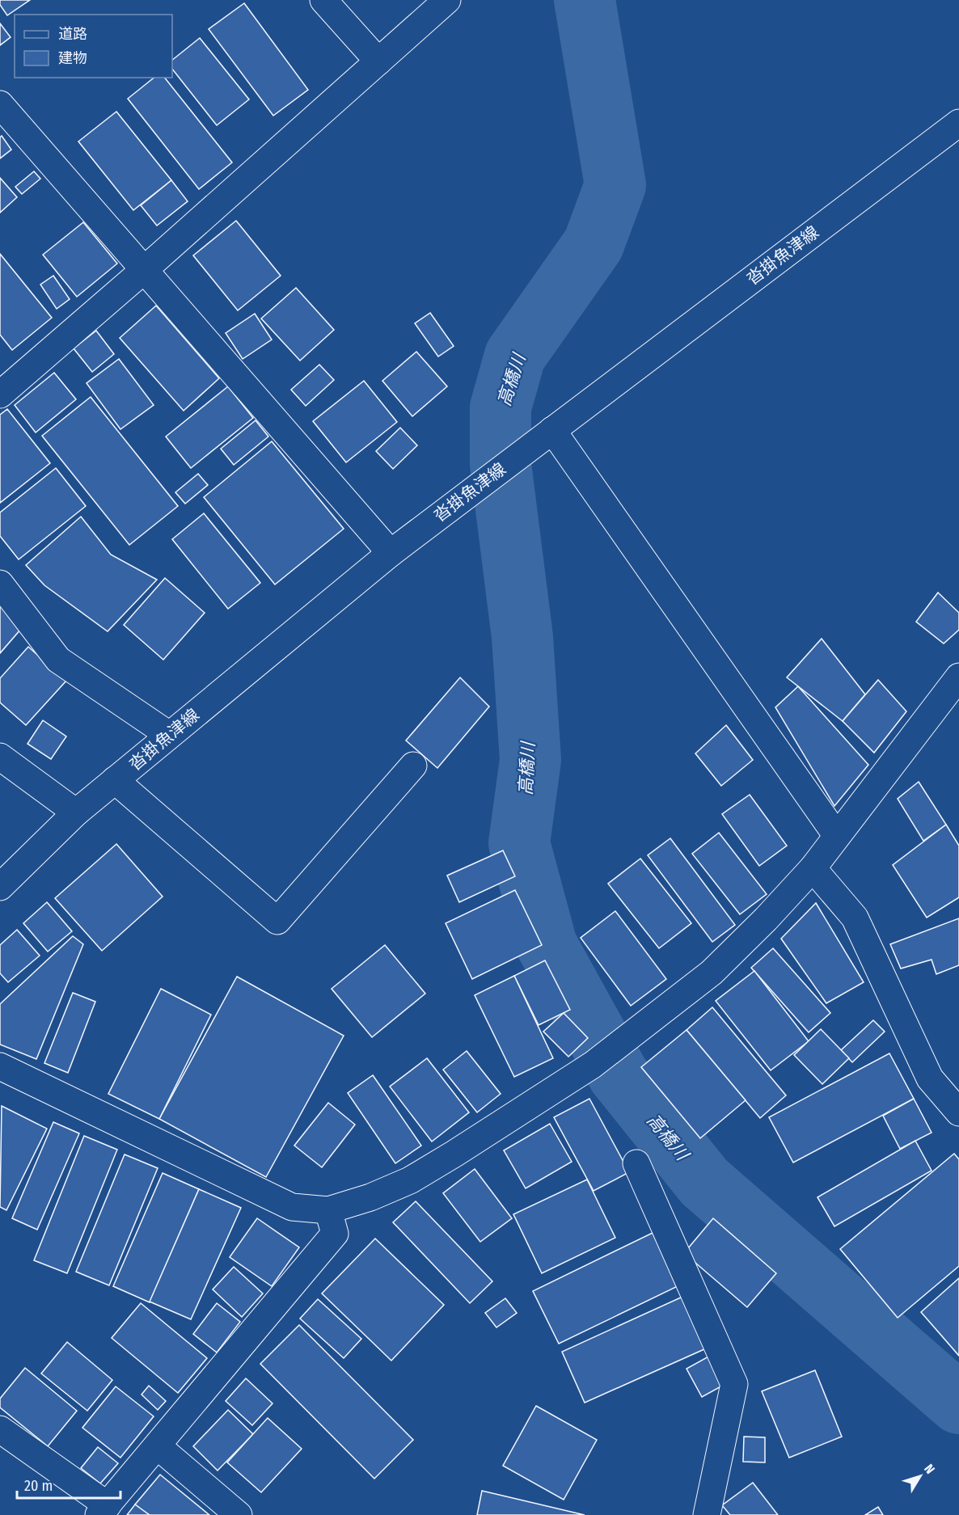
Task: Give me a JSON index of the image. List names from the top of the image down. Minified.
{"streets":{"street":["沓掛魚津線"]},"water":["高橋川"],"legend":["道路","建物"],"scale_bar":"20 m","north":"top right"}
